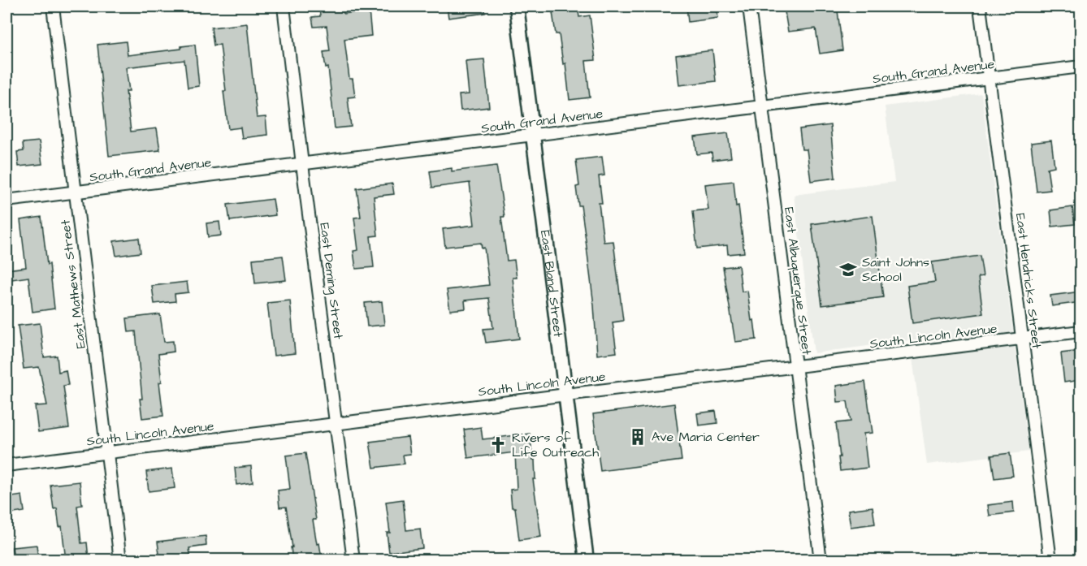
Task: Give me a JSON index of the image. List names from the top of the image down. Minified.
{"streets":{"street":["South Grand Avenue","East Deming Street","East Albuquerque Street","East Hendricks Street","East Bland Street","East Mathews Street","South Lincoln Avenue"]},"crossings":[["South Grand Avenue","East Deming Street"],["South Grand Avenue","East Albuquerque Street"],["South Grand Avenue","East Hendricks Street"],["South Grand Avenue","East Bland Street"],["South Grand Avenue","East Mathews Street"],["East Deming Street","South Lincoln Avenue"],["East Albuquerque Street","South Lincoln Avenue"],["East Hendricks Street","South Lincoln Avenue"],["East Bland Street","South Lincoln Avenue"],["East Mathews Street","South Lincoln Avenue"]],"places":{"school or university":["Saint Johns School"],"building":["Ave Maria Center"],"church":["Rivers of Life Outreach"]}}
